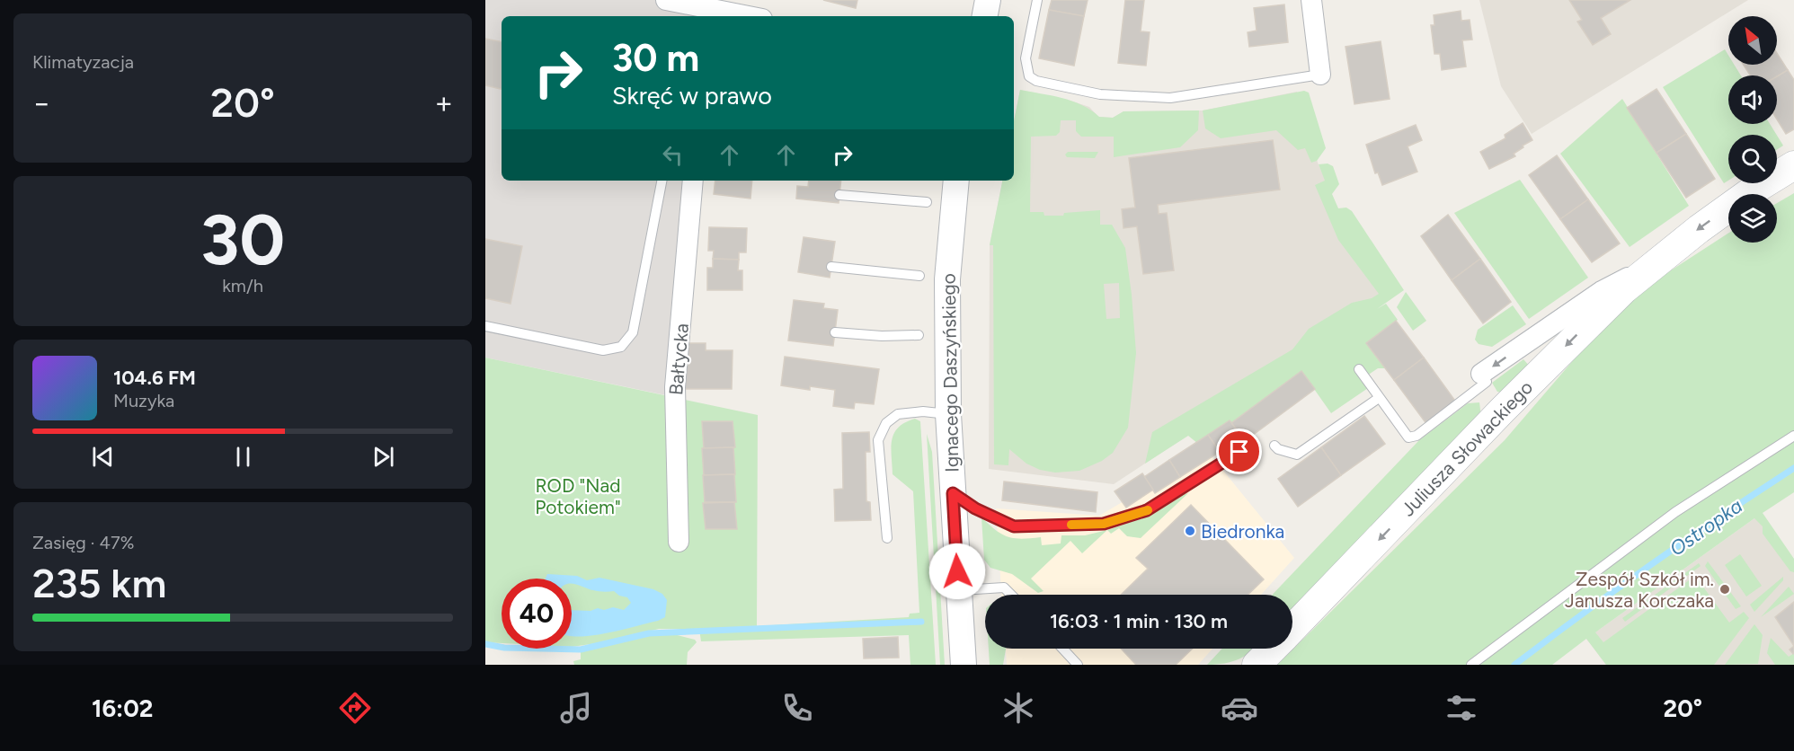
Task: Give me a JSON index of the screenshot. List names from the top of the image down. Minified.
{"streets":{"main road":["Juliusza Słowackiego"],"street":["Bałtycka","Ignacego Daszyńskiego"]},"one_way":["Juliusza Słowackiego"],"water":["Ostropka"],"parks":["ROD \"Nad Potokiem\""],"places":["Biedronka","Zespół Szkół im. Janusza Korczaka"],"north":"top left","page":{"tile":["Klimatyzacja",["30","km/h"],["Zasięg · 47%","235 km"]],"turn":["30 m","Skręć w prawo"],"heat":["−","20°","+"],"song":["104.6 FM","Muzyka"],"limit":"40","trip":"16:03 · 1 min · 130 m","tabs":["16:02","20°"]}}
